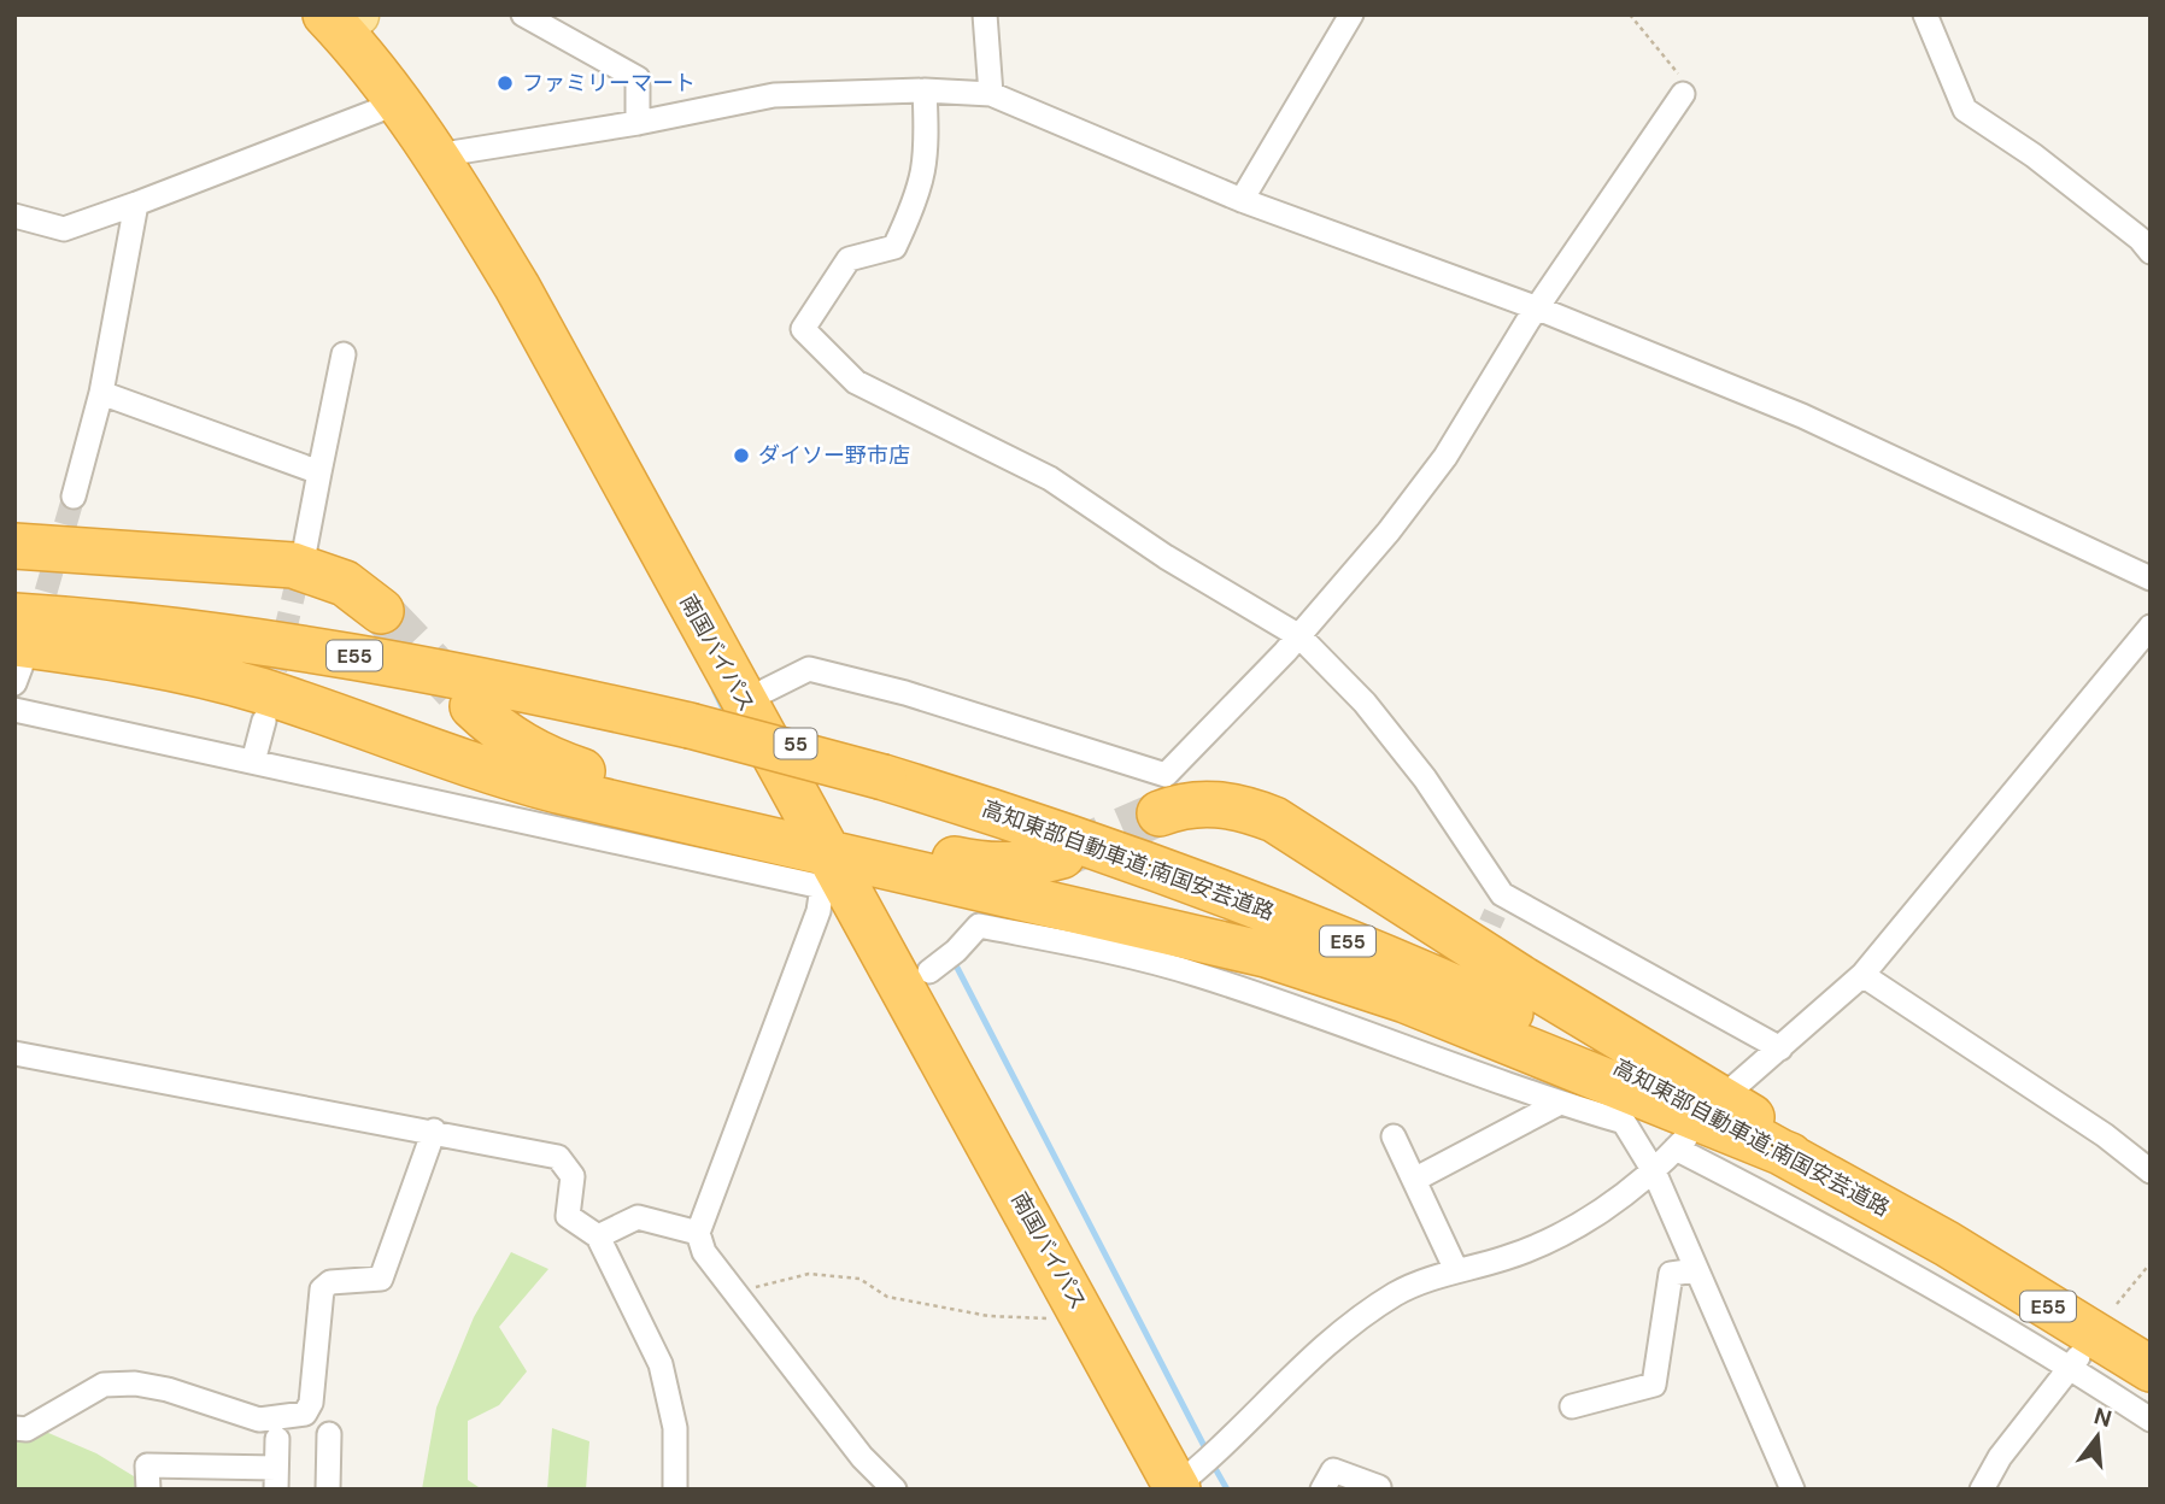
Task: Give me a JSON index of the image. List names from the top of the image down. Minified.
{"streets":{"highway":["南国バイパス","E55","55","高知東部自動車道;南国安芸道路"]},"places":["ファミリーマート","ダイソー野市店"],"north":"top"}
